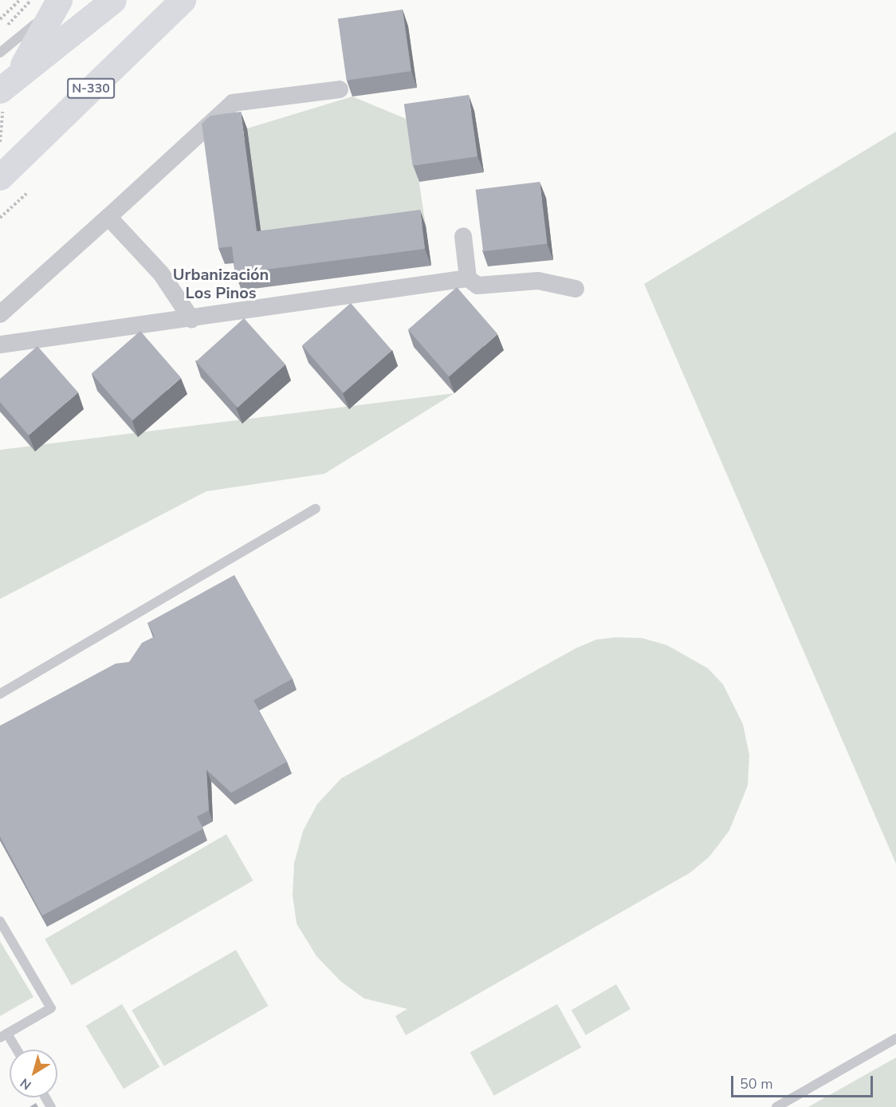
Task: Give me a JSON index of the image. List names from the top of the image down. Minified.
{"streets":{"highway":["N-330"]},"districts":["Urbanización Los Pinos"],"scale_bar":"50 m","north":"bottom left"}
